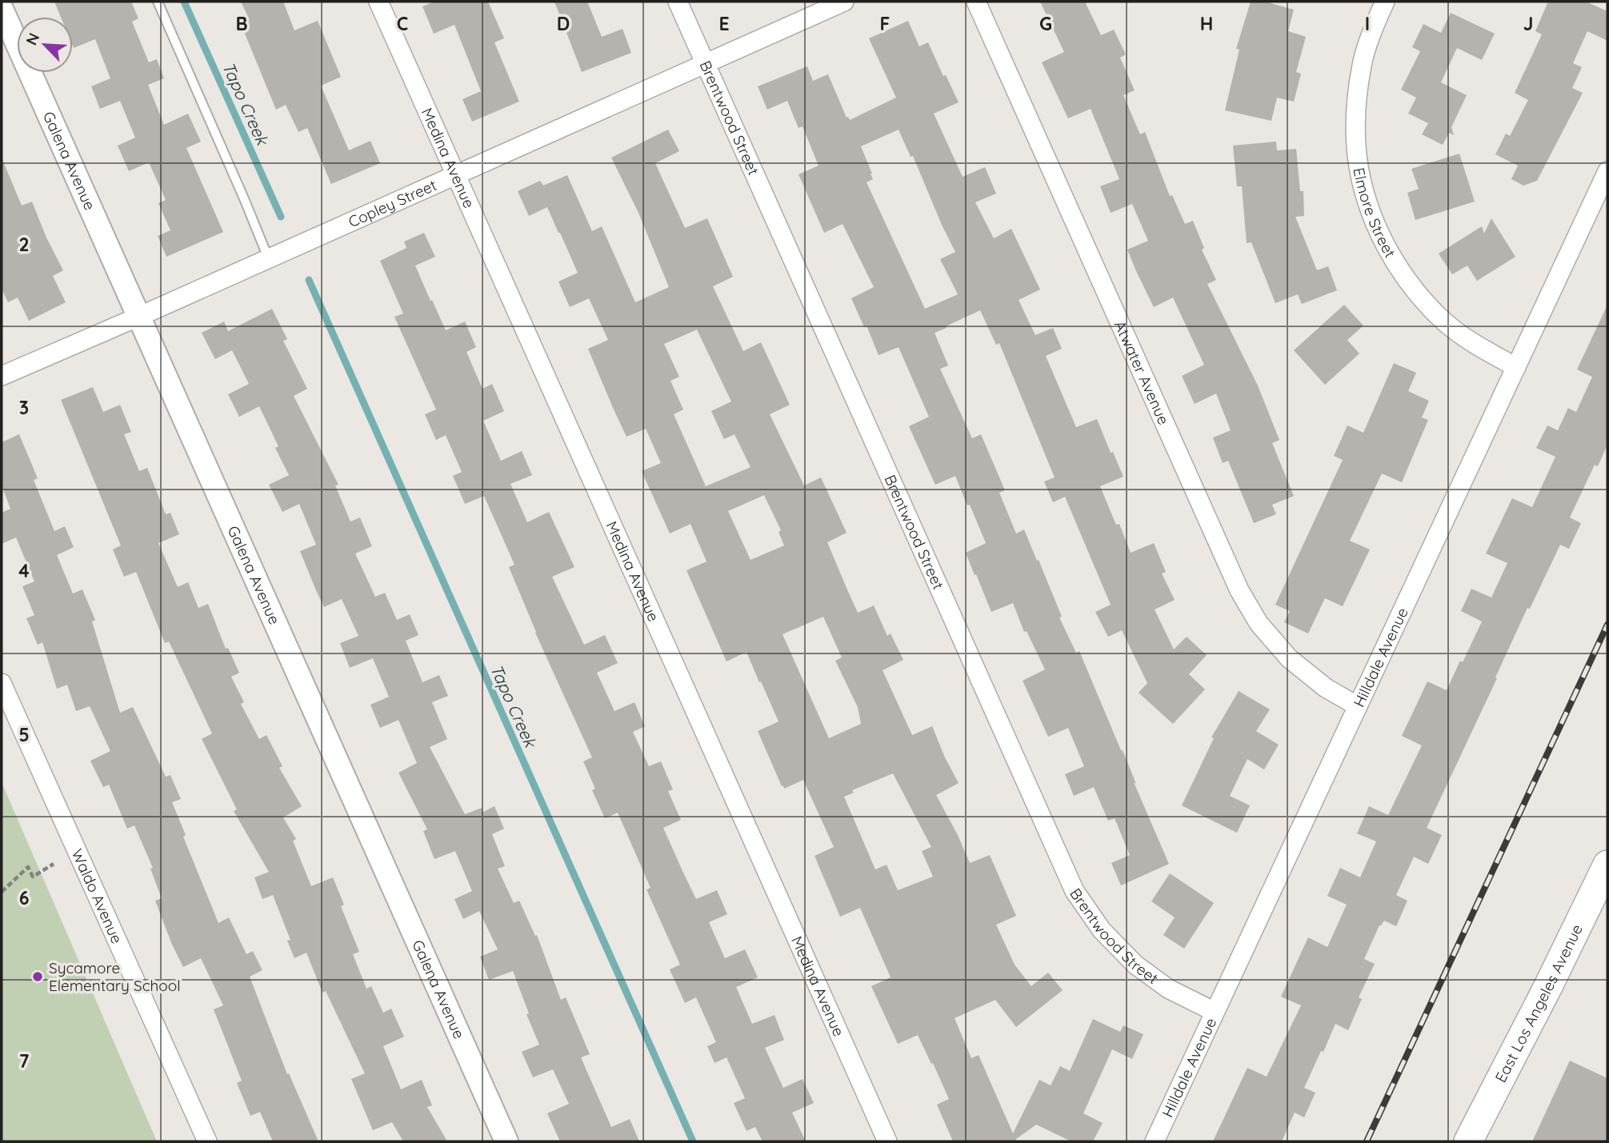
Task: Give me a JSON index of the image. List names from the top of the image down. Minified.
{"streets":{"main road":["East Los Angeles Avenue"],"street":["Brentwood Street","Medina Avenue","Galena Avenue","Copley Street","Elmore Street","Atwater Avenue","Hilldale Avenue","Waldo Avenue"]},"crossings":[["Brentwood Street","Copley Street"],["Brentwood Street","Hilldale Avenue"],["Medina Avenue","Copley Street"],["Galena Avenue","Copley Street"],["Elmore Street","Hilldale Avenue"],["Atwater Avenue","Hilldale Avenue"]],"water":["Tapo Creek"],"places":["Sycamore Elementary School"],"north":"top left","grid":{"columns":["B","C","D","E","F","G","H","I","J"],"rows":["2","3","4","5","6","7"]}}
